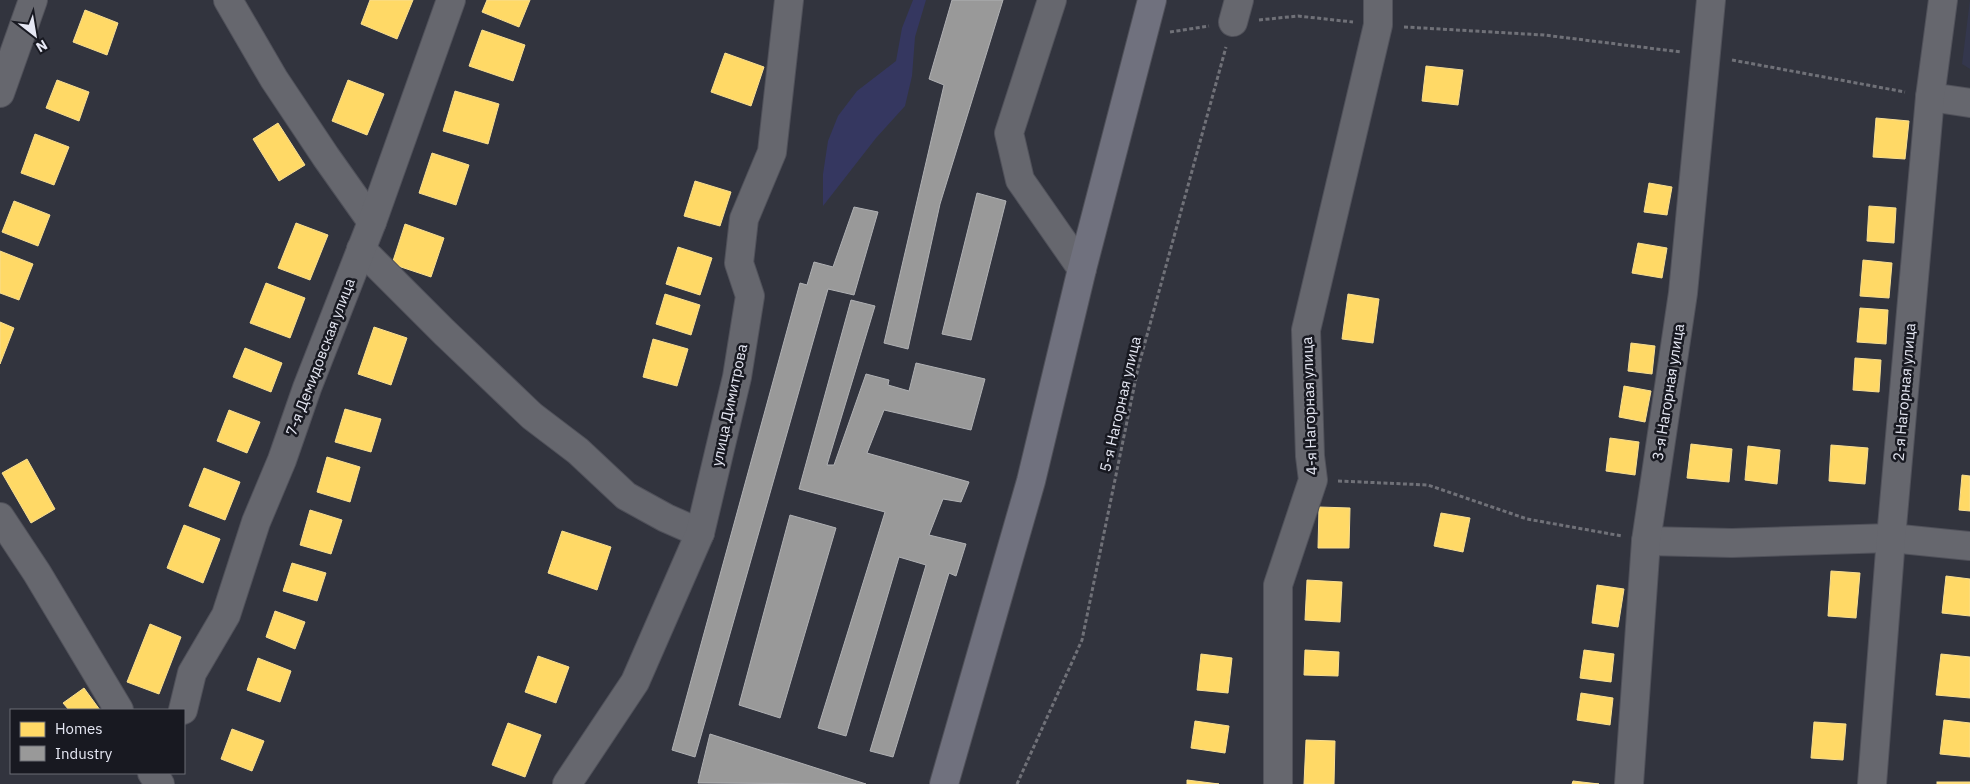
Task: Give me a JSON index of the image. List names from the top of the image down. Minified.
{"streets":{"street":["7-я Демидовская улица","3-я Нагорная улица","2-я Нагорная улица","улица Димитрова","4-я Нагорная улица"],"path":["5-я Нагорная улица"]},"legend":["Homes","Industry"],"north":"bottom right"}
